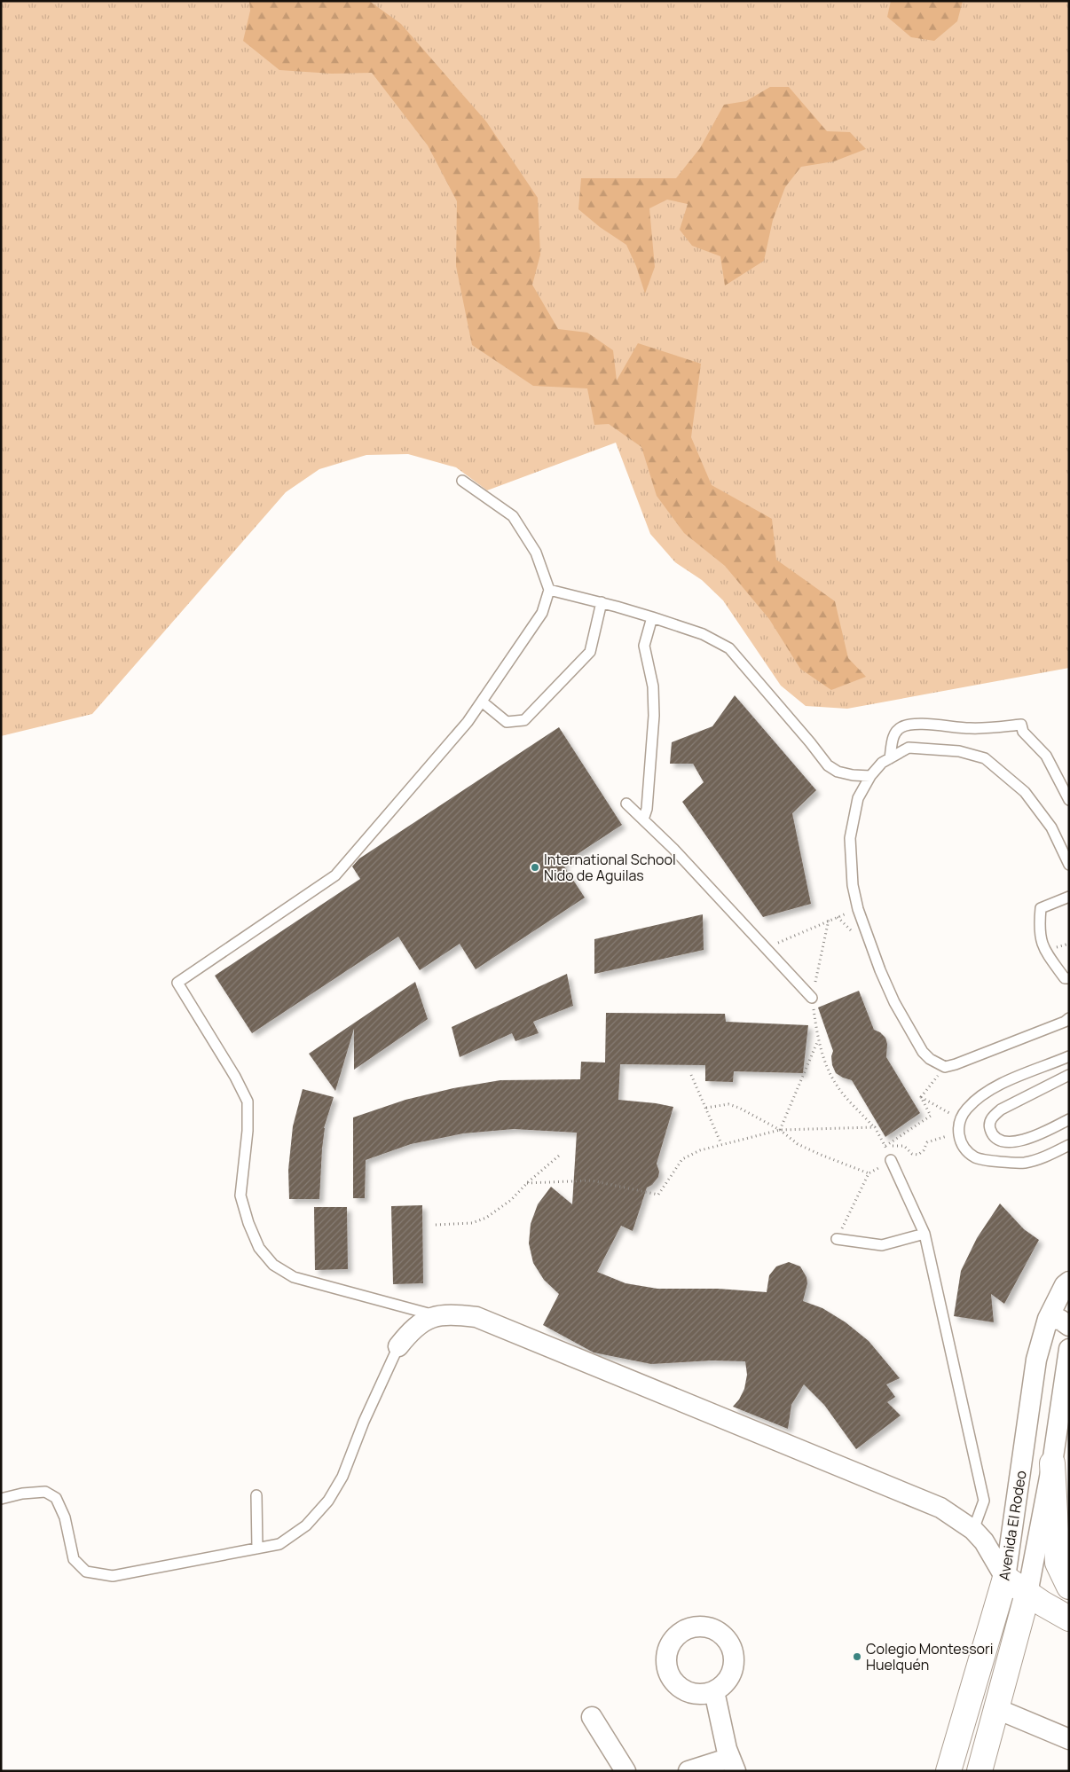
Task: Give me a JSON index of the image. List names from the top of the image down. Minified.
{"streets":{"street":["Avenida El Rodeo"]},"places":["International School Nido de Aguilas","Colegio Montessori Huelquén"]}
